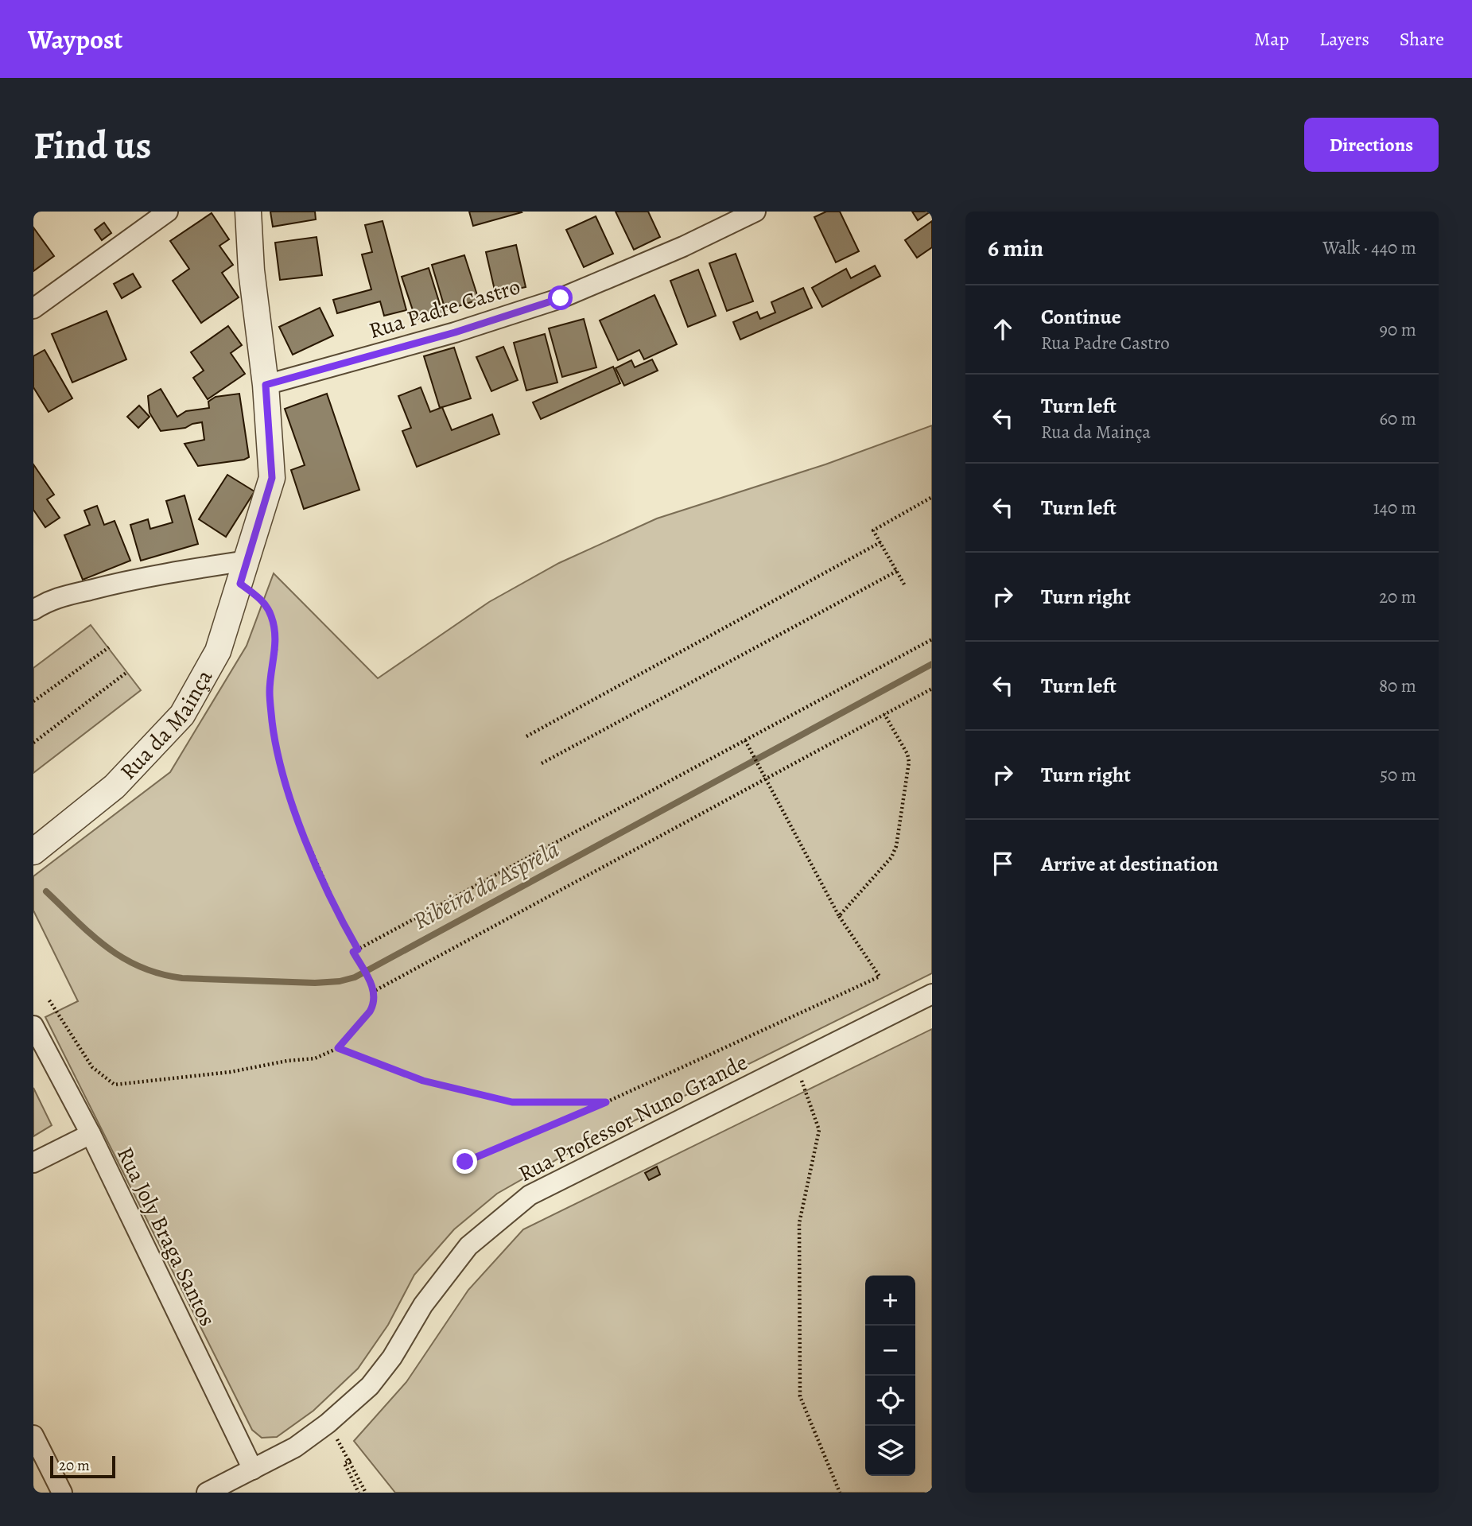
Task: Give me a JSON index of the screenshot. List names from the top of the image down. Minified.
{"streets":{"street":["Rua Padre Castro","Rua da Mainça","Rua Professor Nuno Grande","Rua Joly Braga Santos"]},"crossings":[["Rua Padre Castro","Rua da Mainça"],["Rua Professor Nuno Grande","Rua Joly Braga Santos"]],"water":["Ribeira da Asprela"],"scale_bar":"20 m","page":{"header":"Waypost","nav":["Map","Layers","Share"],"buttons":"Directions","title":"Find us","heading":["6 min","Walk · 440 m"],"list":[["Continue","Rua Padre Castro","90 m"],["Turn left","Rua da Mainça","60 m"],["Turn left","140 m"],["Turn right","20 m"],["Turn left","80 m"],["Turn right","50 m"],"Arrive at destination"],"map_buttons":["+","−"],"scale":"20 m"}}
